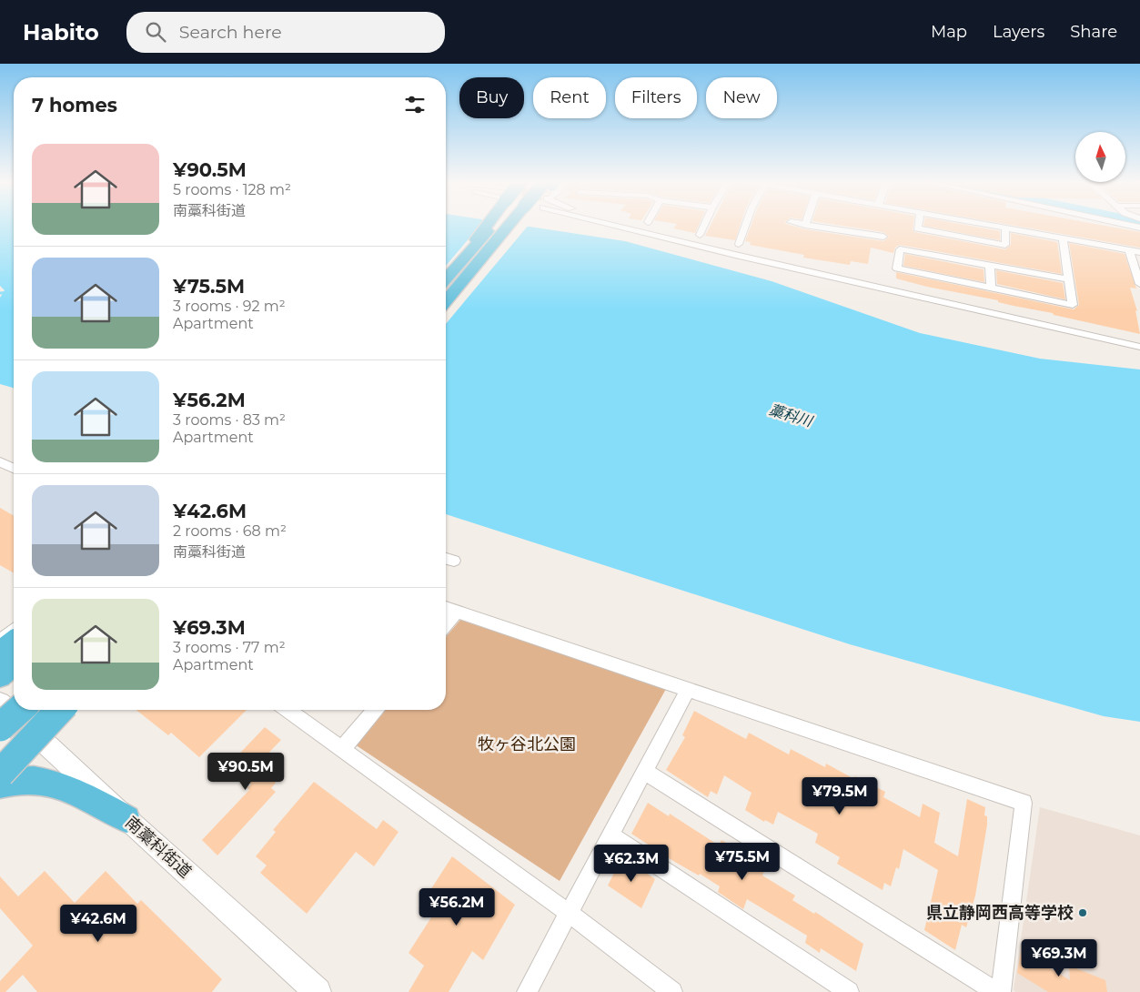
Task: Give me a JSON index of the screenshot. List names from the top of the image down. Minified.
{"streets":{"main road":["南藁科街道"]},"water":["藁科川"],"parks":["牧ヶ谷北公園"],"places":["県立静岡西高等学校"],"north":"top","page":{"header":"Habito","search":"Search here","nav":["Map","Layers","Share"],"chip":["Buy","Rent","Filters","New"],"heading":"7 homes","list":[{"name":"¥90.5M","note":"5 rooms · 128 m² · 南藁科街道"},{"name":"¥75.5M","note":"3 rooms · 92 m² · Apartment"},{"name":"¥56.2M","note":"3 rooms · 83 m² · Apartment"},{"name":"¥42.6M","note":"2 rooms · 68 m² · 南藁科街道"},{"name":"¥69.3M","note":"3 rooms · 77 m² · Apartment"}],"price":["¥90.5M","¥79.5M","¥75.5M","¥62.3M","¥56.2M","¥42.6M","¥69.3M"]}}
